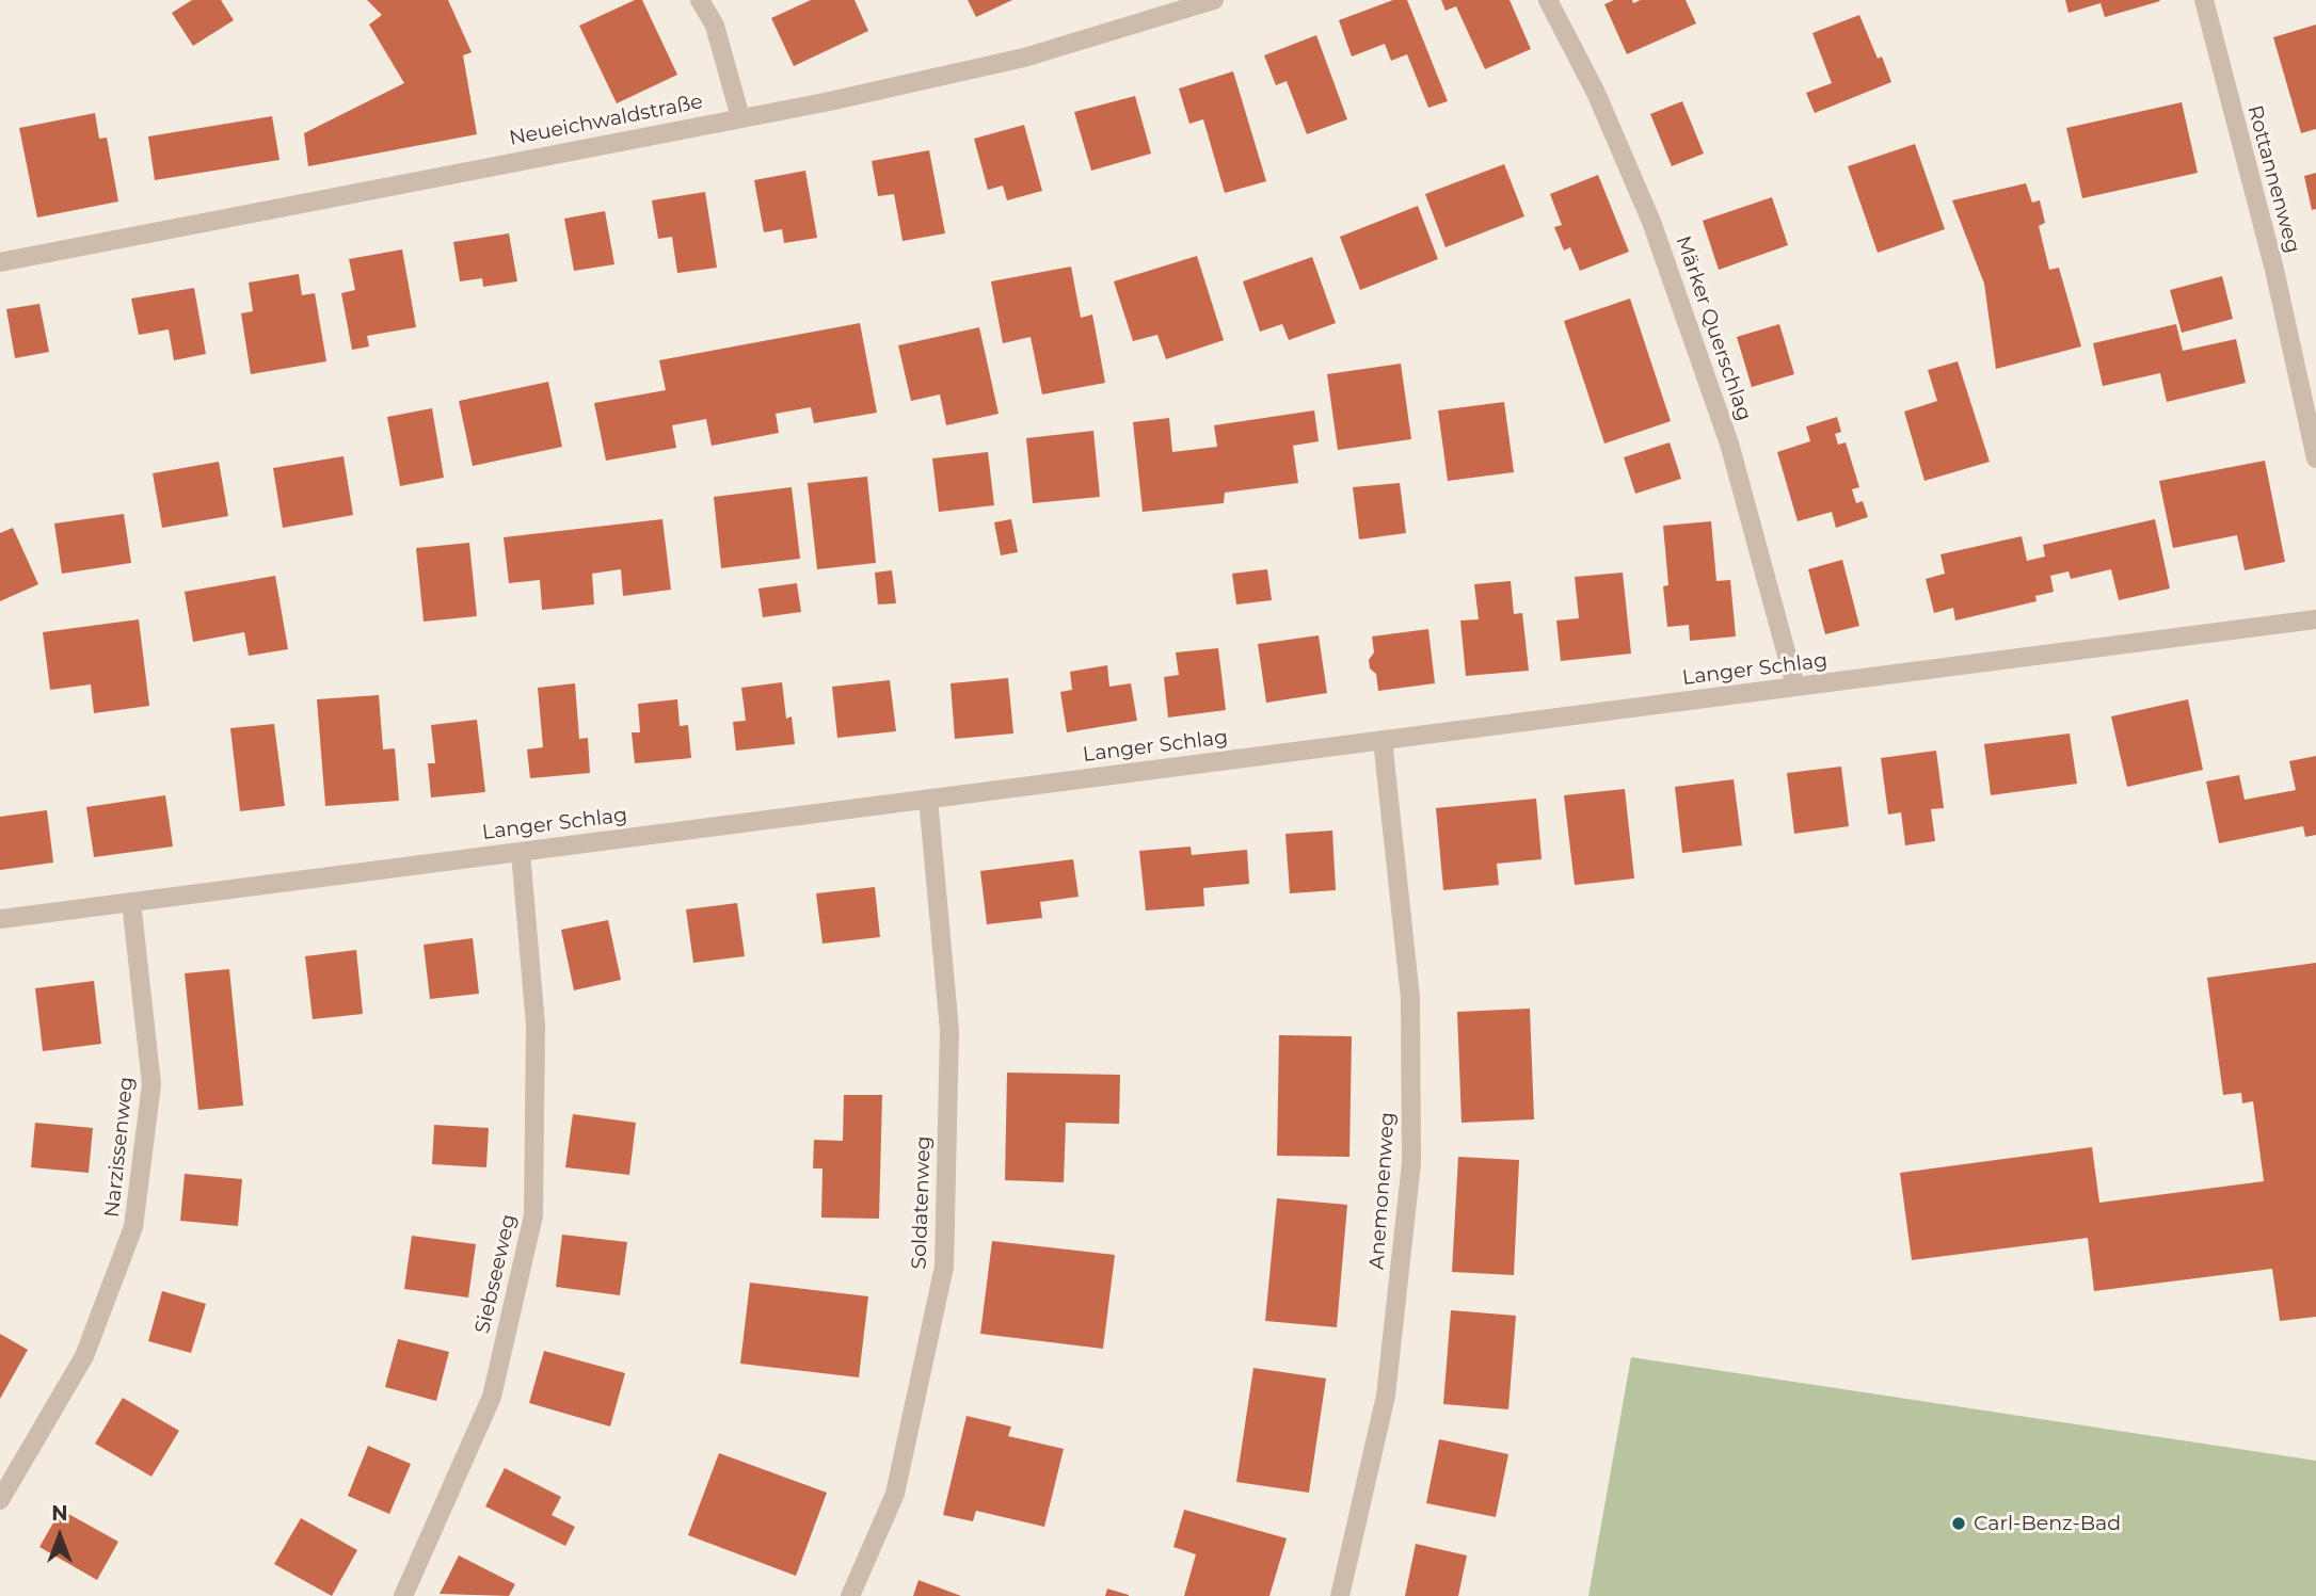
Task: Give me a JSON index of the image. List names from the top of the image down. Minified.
{"streets":{"street":["Neueichwaldstraße","Rottannenweg","Märker Querschlag","Langer Schlag","Narzissenweg","Anemonenweg","Soldatenweg","Siebseeweg"]},"crossings":[["Märker Querschlag","Langer Schlag"],["Langer Schlag","Narzissenweg"],["Langer Schlag","Anemonenweg"],["Langer Schlag","Soldatenweg"],["Langer Schlag","Siebseeweg"]],"places":["Carl-Benz-Bad"],"north":"top"}
